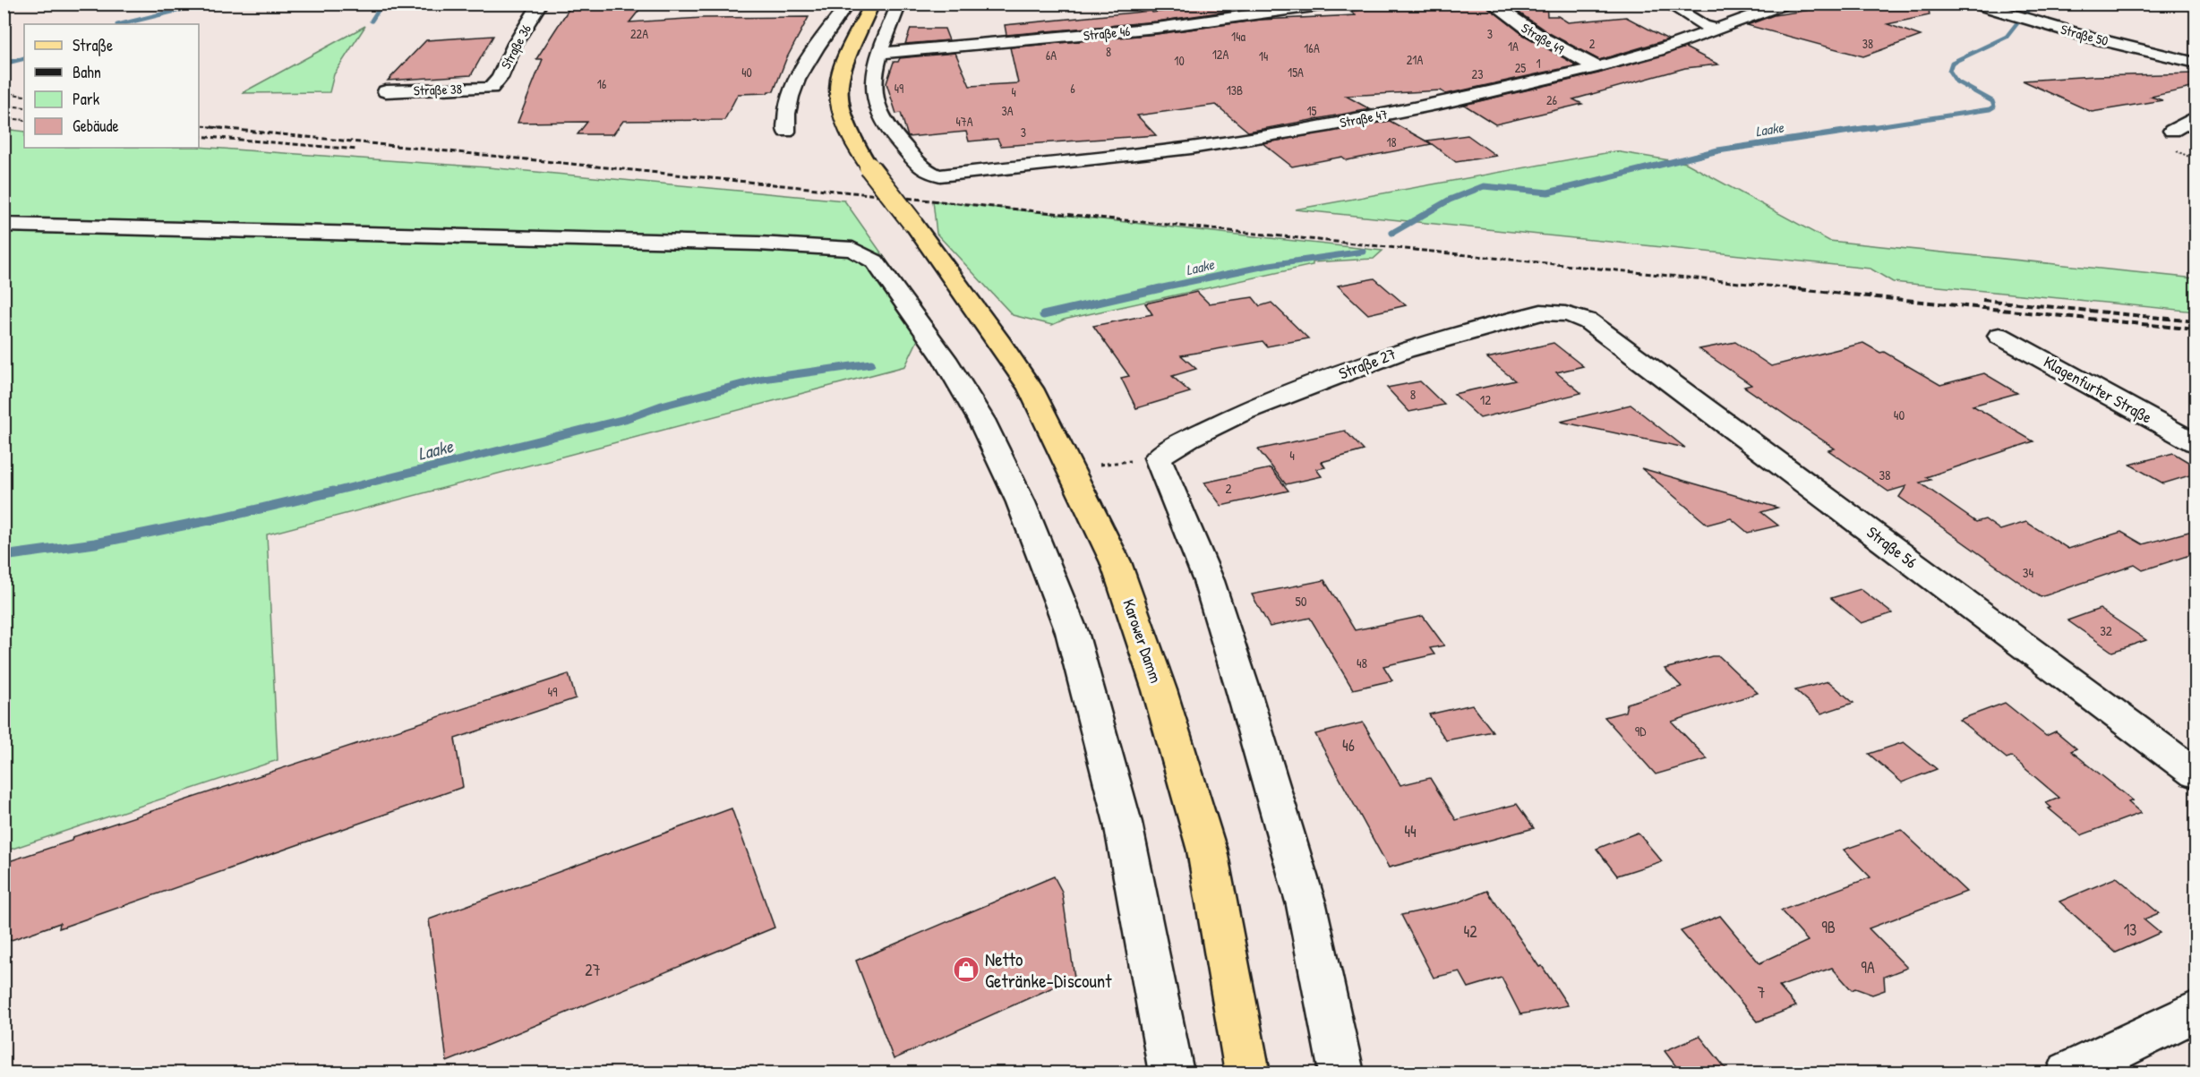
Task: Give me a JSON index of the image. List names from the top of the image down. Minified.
{"streets":{"main road":["Karower Damm"],"street":["Straße 46","Straße 50","Straße 49","Straße 36","Straße 38","Straße 47","Straße 27","Klagenfurter Straße","Straße 56"]},"crossings":[["Straße 46","Straße 47"],["Straße 49","Straße 47"],["Straße 36","Straße 38"],["Straße 27","Straße 56"]],"water":["Laake"],"places":{"shop":["Netto Getränke-Discount"]},"house_numbers":["22A","3","14a","2","38","1A","16A","8","12A","6A","14","21A","10","1","25","40","15A","23","16","49","6","13B","4","26","3A","15","47A","3","18","8","12","40","4","38","2","34","50","32","48","49","9D","46","44","9B","13","42","9A","27","7"],"legend":["Straße","Bahn","Park","Gebäude"]}
